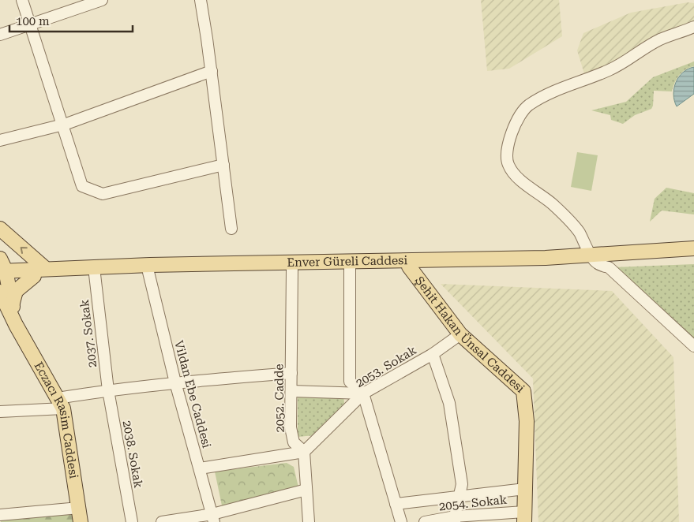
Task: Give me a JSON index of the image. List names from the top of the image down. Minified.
{"streets":{"main road":["Enver Güreli Caddesi","Şehit Hakan Ünsal Caddesi","Eczacı Rasim Caddesi"],"street":["2037. Sokak","2053. Sokak","Vildan Ebe Caddesi","2052. Cadde","2038. Sokak","2054. Sokak"]},"crossings":[["Enver Güreli Caddesi","2037. Sokak"],["Enver Güreli Caddesi","Şehit Hakan Ünsal Caddesi"],["Enver Güreli Caddesi","Vildan Ebe Caddesi"],["Enver Güreli Caddesi","2052. Cadde"],["2037. Sokak","2038. Sokak"],["Şehit Hakan Ünsal Caddesi","2053. Sokak"],["Şehit Hakan Ünsal Caddesi","2054. Sokak"],["2053. Sokak","2052. Cadde"]],"scale_bar":"100 m"}
